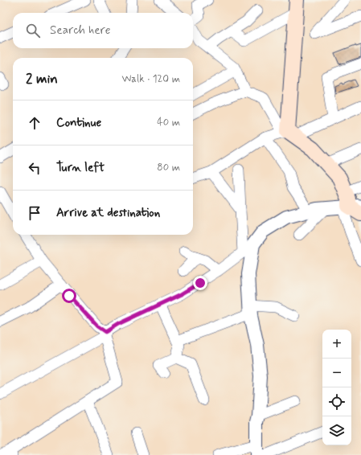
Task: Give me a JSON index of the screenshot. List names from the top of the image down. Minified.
{"page":{"search":"Search here","heading":["2 min","Walk · 120 m"],"list":[["Continue","40 m"],["Turn left","80 m"],"Arrive at destination"],"map_buttons":["+","−"]}}
